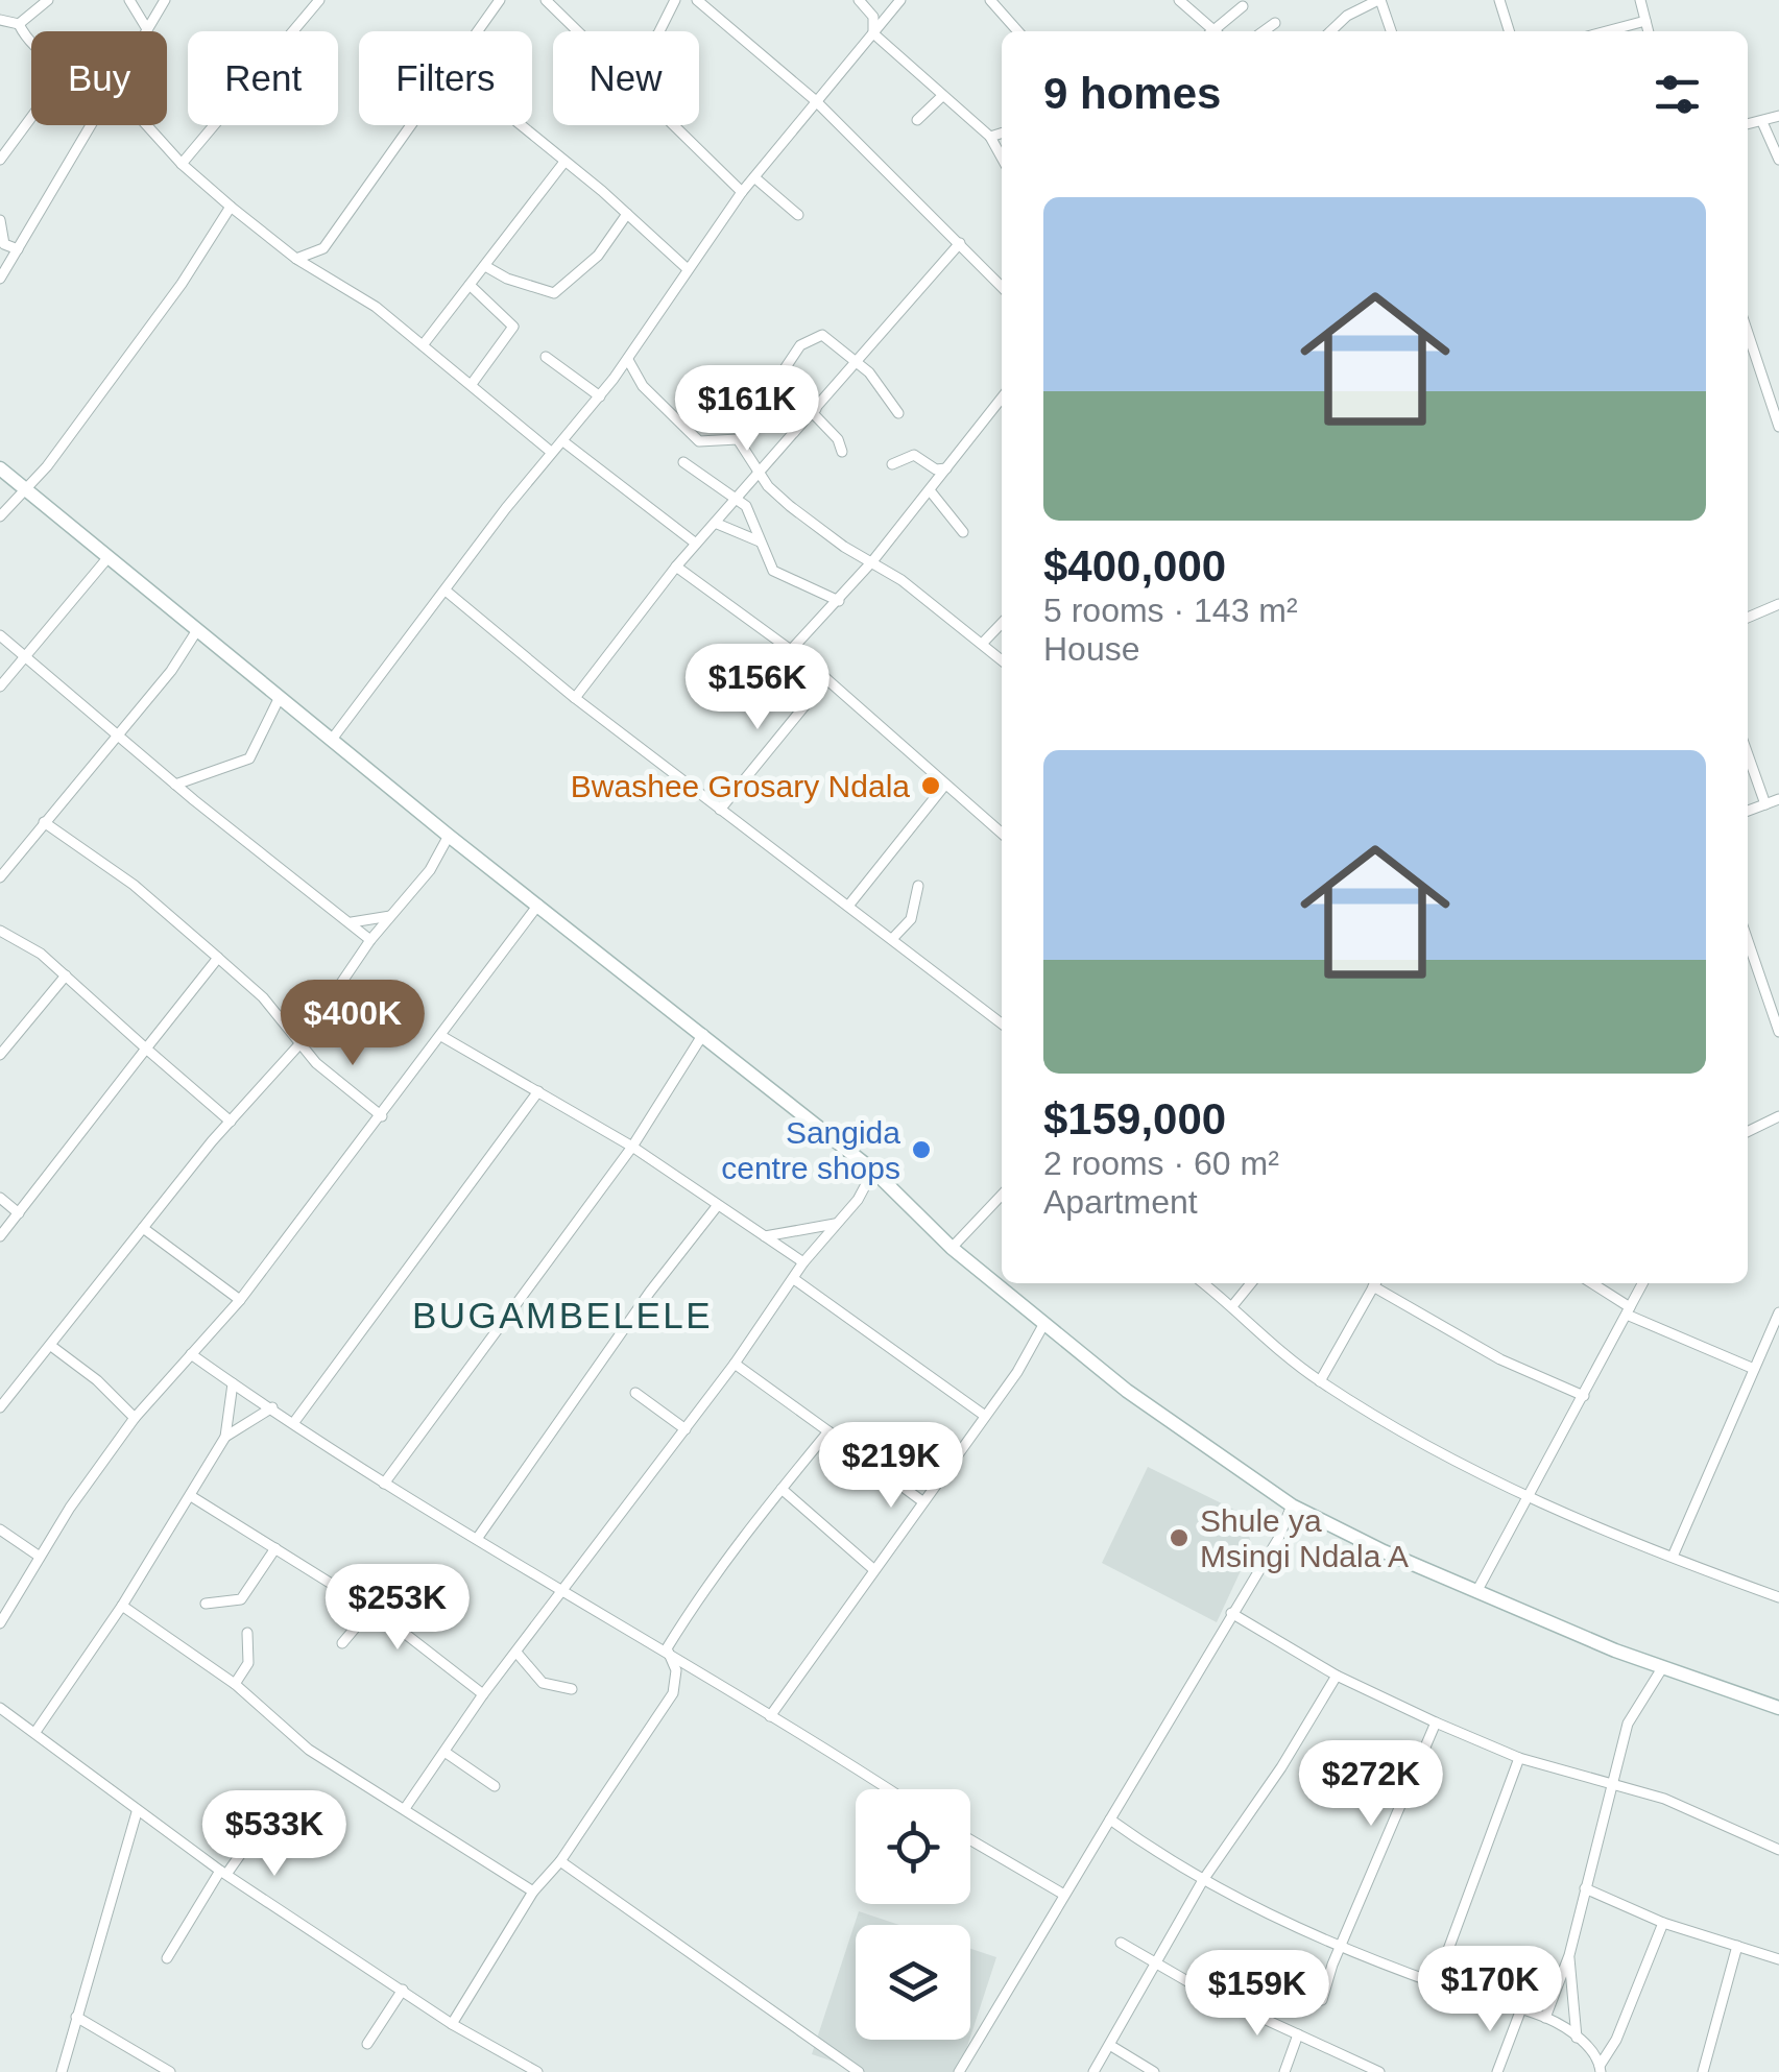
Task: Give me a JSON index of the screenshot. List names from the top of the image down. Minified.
{"districts":["BUGAMBELELE"],"places":["Bwashee Grosary Ndala","Sangida centre shops","Shule ya Msingi Ndala A"],"page":{"chip":["Buy","Rent","Filters","New"],"heading":"9 homes","list":[{"name":"$400,000","note":"5 rooms · 143 m² · House"},{"name":"$159,000","note":"2 rooms · 60 m² · Apartment"}],"price":["$161K","$156K","$400K","$219K","$253K","$272K","$533K","$170K","$159K"]}}
